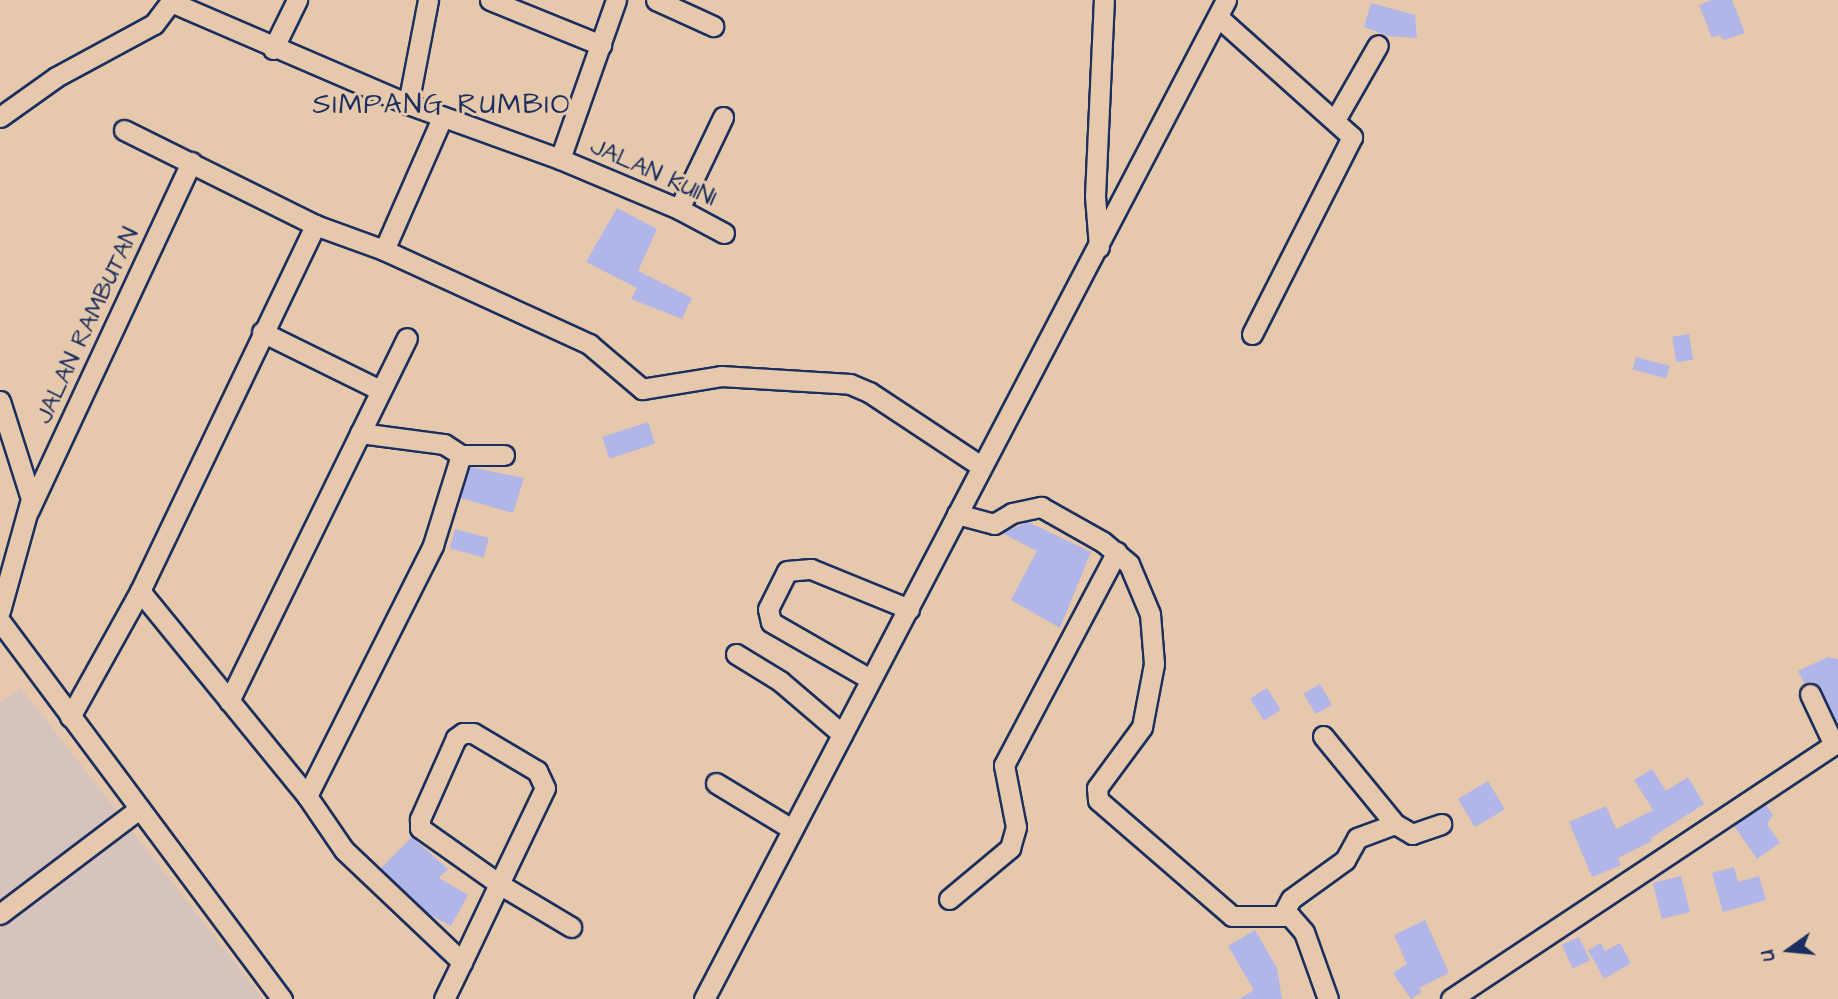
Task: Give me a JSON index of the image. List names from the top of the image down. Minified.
{"streets":{"street":["JALAN KUINI","JALAN RAMBUTAN"]},"districts":["SIMPANG RUMBIO"],"north":"left"}
